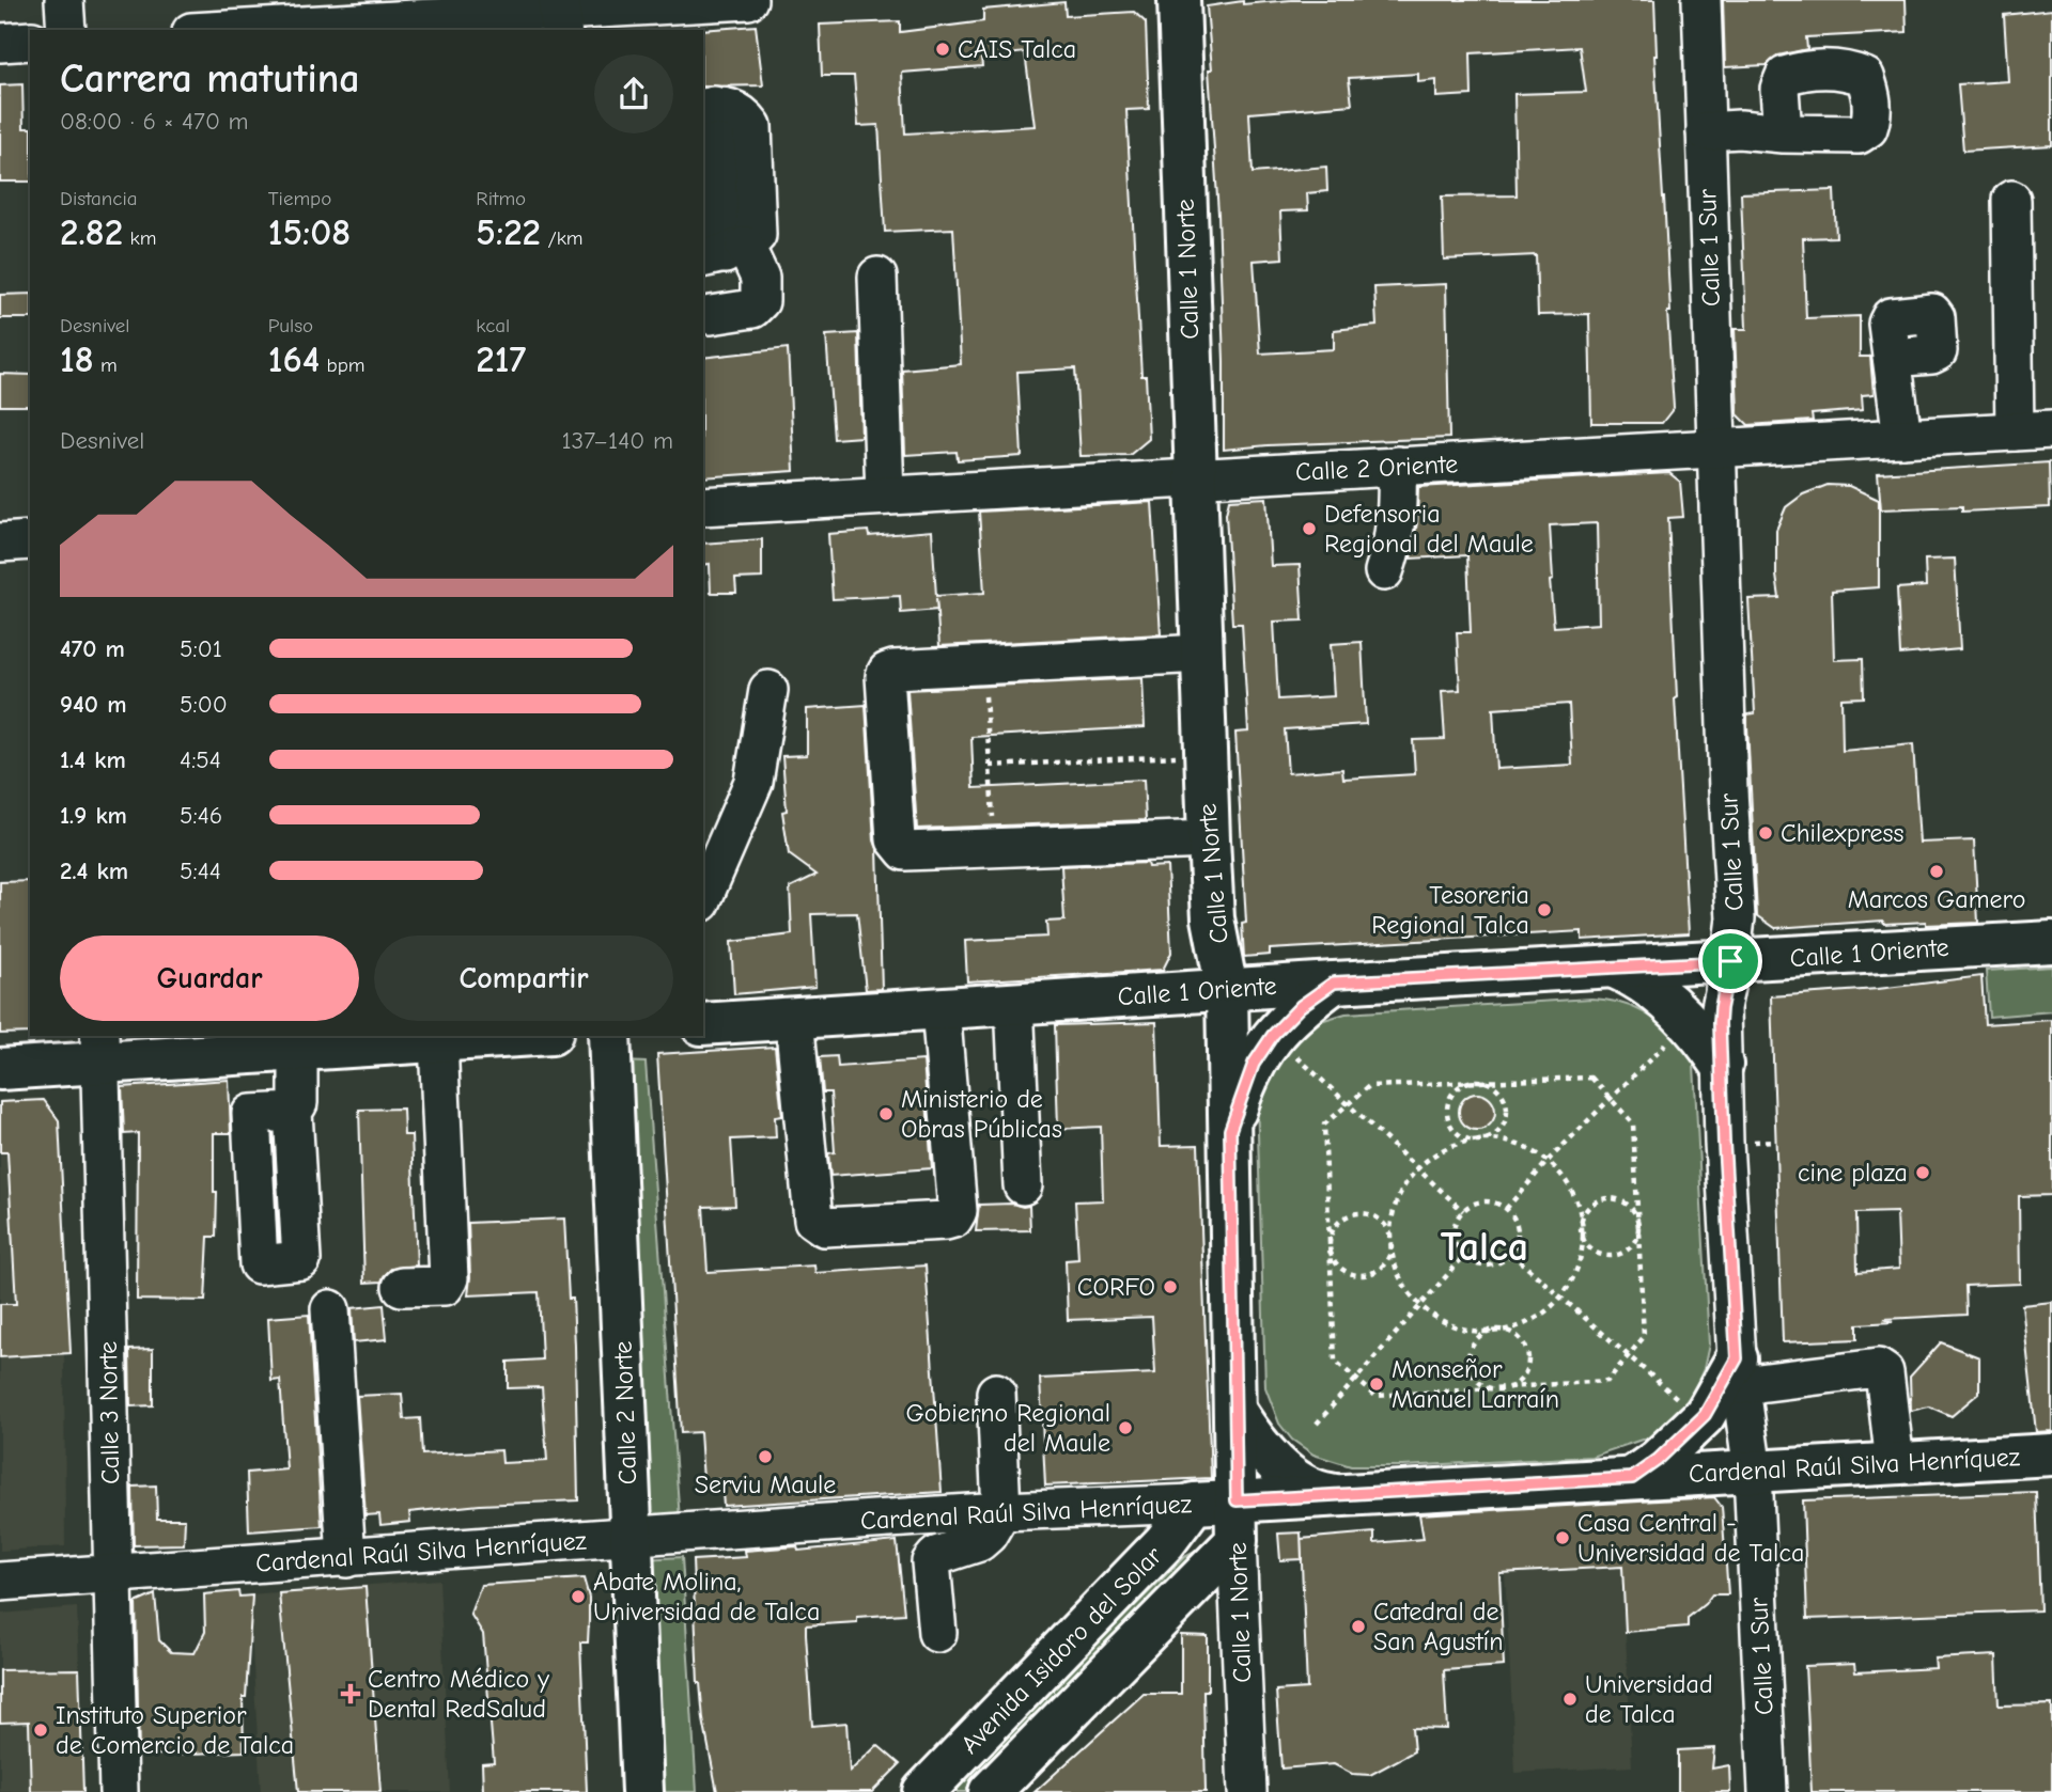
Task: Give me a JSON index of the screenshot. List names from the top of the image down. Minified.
{"streets":{"main road":["Calle 1 Norte","Calle 1 Oriente","Calle 2 Norte","Cardenal Raúl Silva Henríquez","Avenida Isidoro del Solar"],"street":["Calle 1 Sur","Calle 2 Oriente","Calle 3 Norte"]},"crossings":[["Calle 1 Sur","Calle 2 Oriente"],["Calle 1 Sur","Calle 1 Oriente"],["Calle 1 Sur","Cardenal Raúl Silva Henríquez"],["Calle 1 Norte","Calle 2 Oriente"],["Calle 1 Norte","Calle 1 Oriente"],["Calle 1 Norte","Cardenal Raúl Silva Henríquez"],["Calle 1 Norte","Avenida Isidoro del Solar"],["Calle 3 Norte","Cardenal Raúl Silva Henríquez"],["Calle 2 Norte","Cardenal Raúl Silva Henríquez"],["Cardenal Raúl Silva Henríquez","Avenida Isidoro del Solar"]],"districts":["Talca"],"places":{"other":["CAIS Talca","Defensoria Regional del Maule","Chilexpress","Marcos Gamero","Tesoreria Regional Talca","Ministerio de Obras Públicas","cine plaza","CORFO","Monseñor Manuel Larraín","Gobierno Regional del Maule","Serviu Maule","Casa Central - Universidad de Talca","Abate Molina, Universidad de Talca","Catedral de San Agustín","Universidad de Talca","Instituto Superior de Comercio de Talca"],"health":["Centro Médico y Dental RedSalud"]},"page":{"heading":["Carrera matutina","08:00 · 6 × 470 m"],"stats":[["Distancia","2.82 km"],["Tiempo","15:08"],["Ritmo","5:22 /km"],["Desnivel","18 m"],["Pulso","164 bpm"],["kcal","217"]],"chart":["Desnivel","137–140 m"],"list":[{"name":"470 m","note":"5:01"},{"name":"940 m","note":"5:00"},{"name":"1.4 km","note":"4:54"},{"name":"1.9 km","note":"5:46"},{"name":"2.4 km","note":"5:44"}],"buttons":["Guardar","Compartir"]}}
